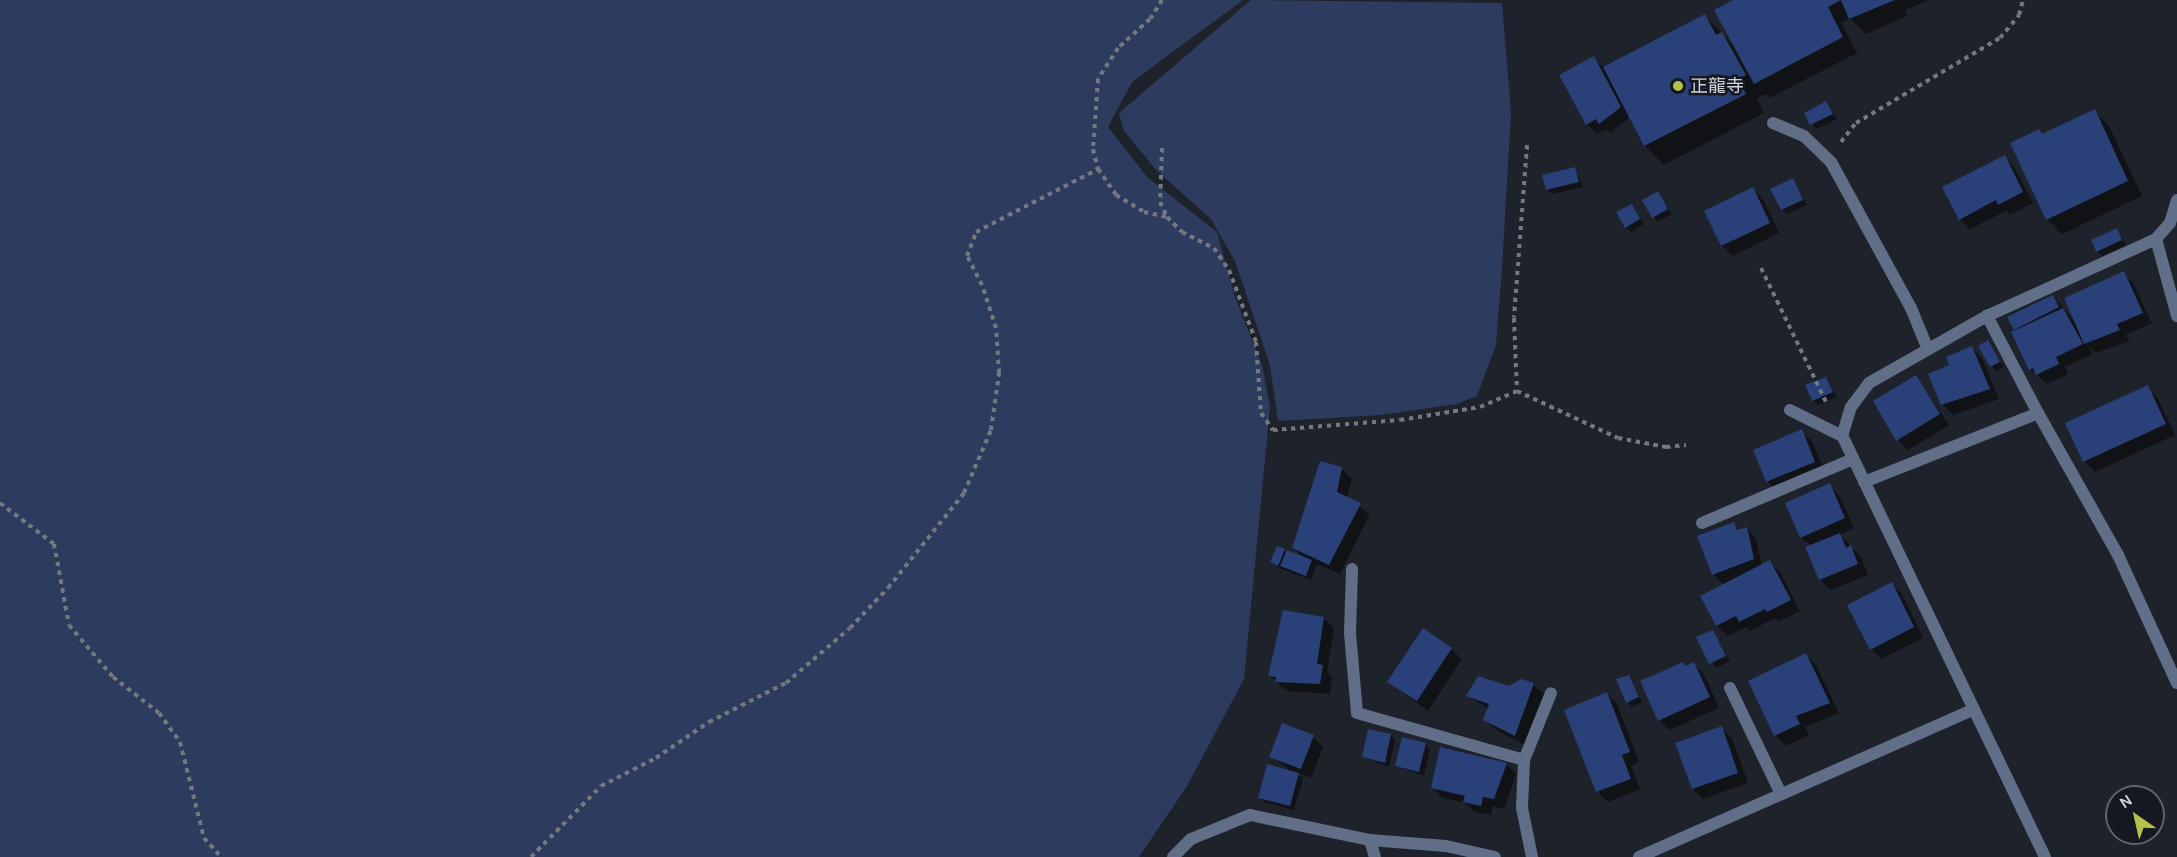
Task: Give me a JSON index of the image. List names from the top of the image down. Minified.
{"places":["正龍寺"],"north":"top left"}
